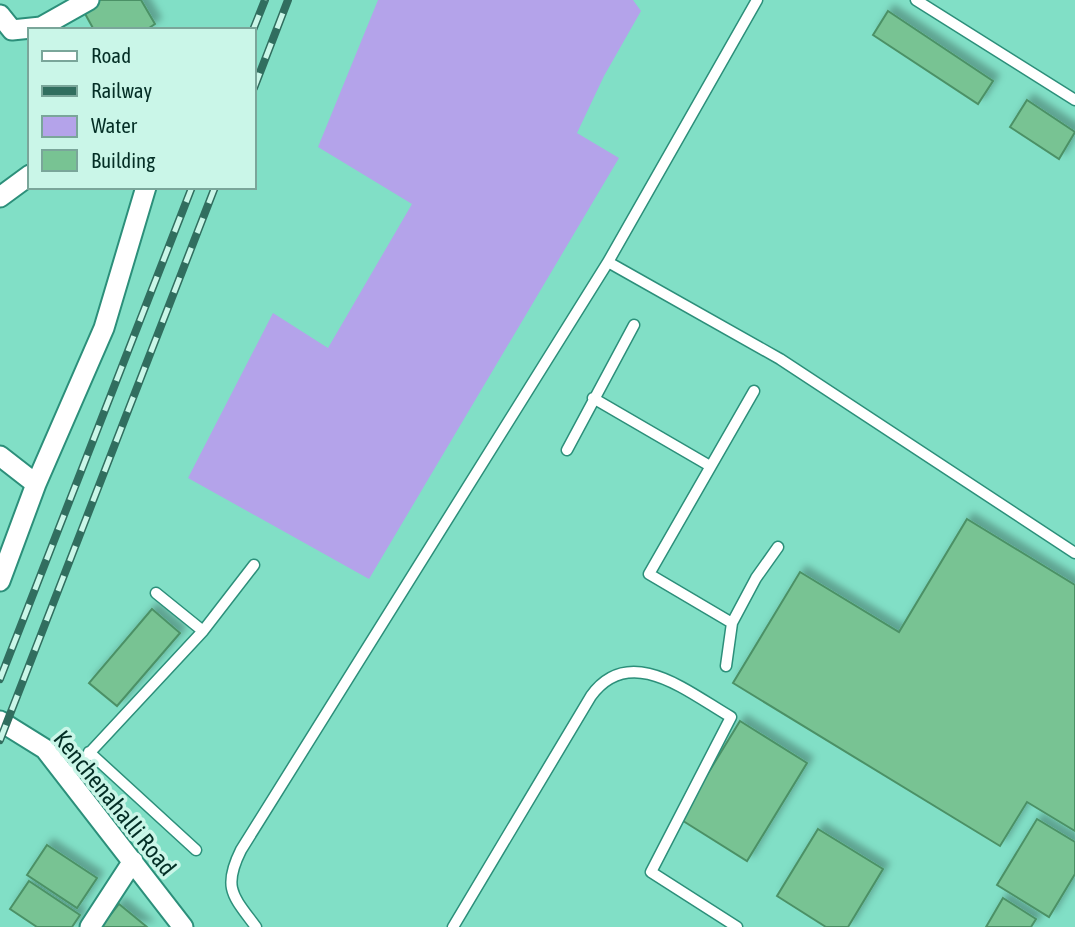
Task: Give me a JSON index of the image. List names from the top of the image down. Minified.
{"streets":{"street":["Kenchenahalli Road"]},"legend":["Road","Railway","Water","Building"]}
